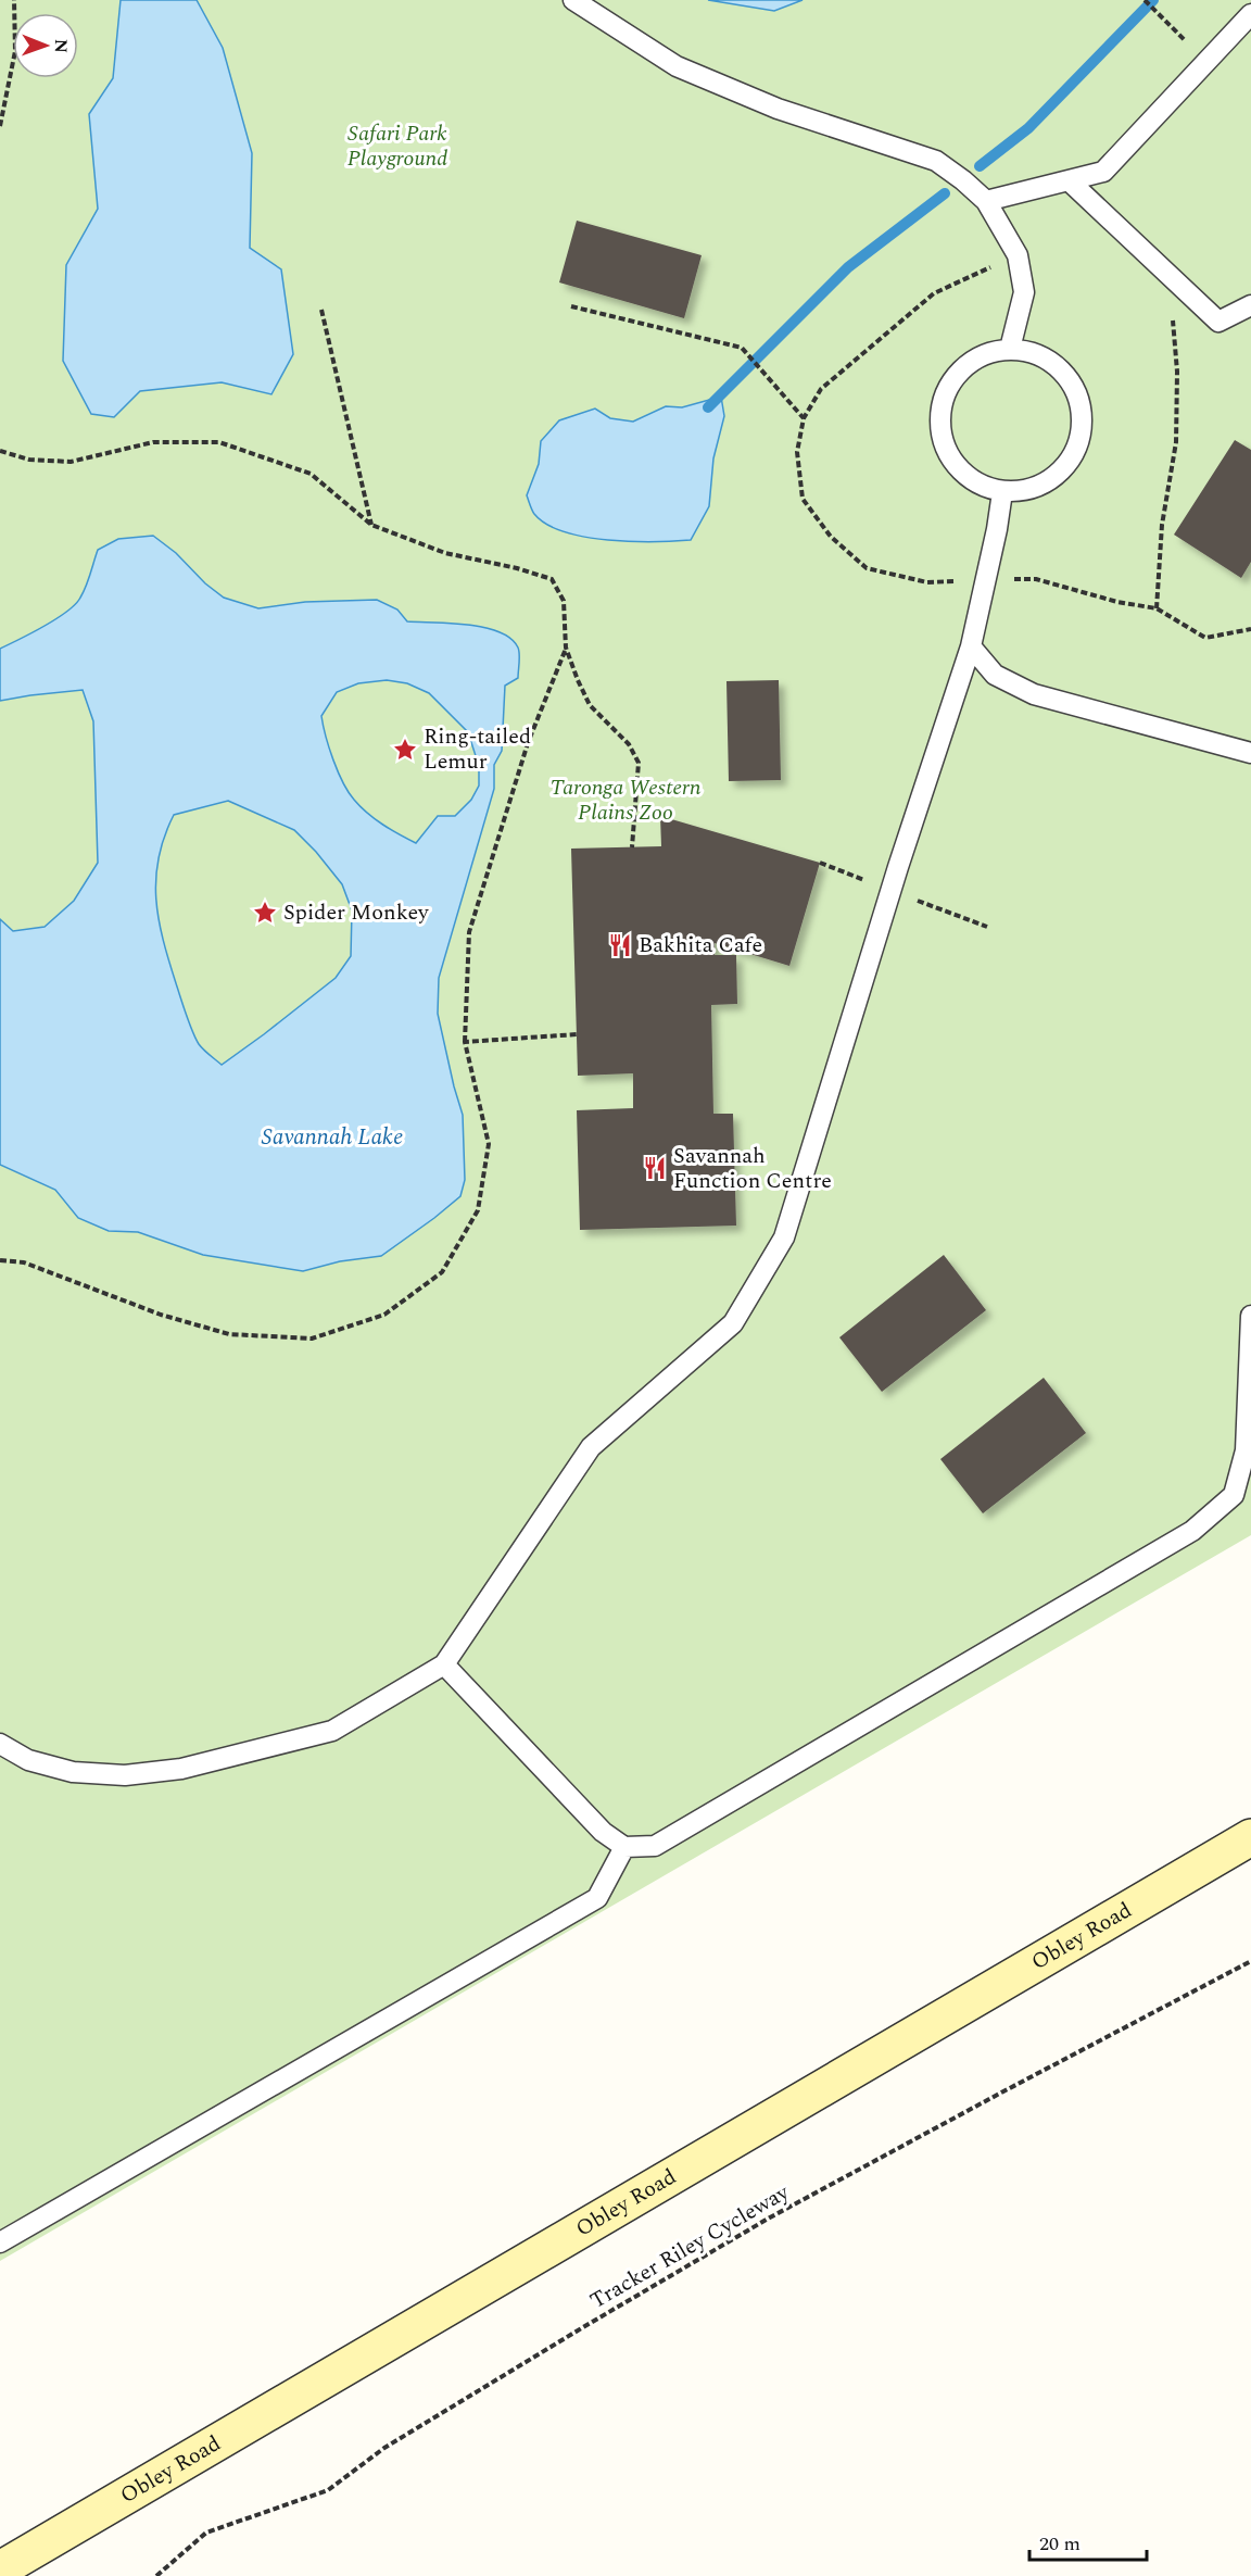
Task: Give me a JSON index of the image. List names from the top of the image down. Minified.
{"streets":{"street":["Obley Road"],"path":["Tracker Riley Cycleway"]},"water":["Savannah Lake"],"parks":["Safari Park Playground","Taronga Western Plains Zoo"],"places":{"place":["Ring-tailed Lemur","Spider Monkey"],"restaurant":["Bakhita Cafe","Savannah Function Centre"]},"scale_bar":"20 m","north":"right"}
